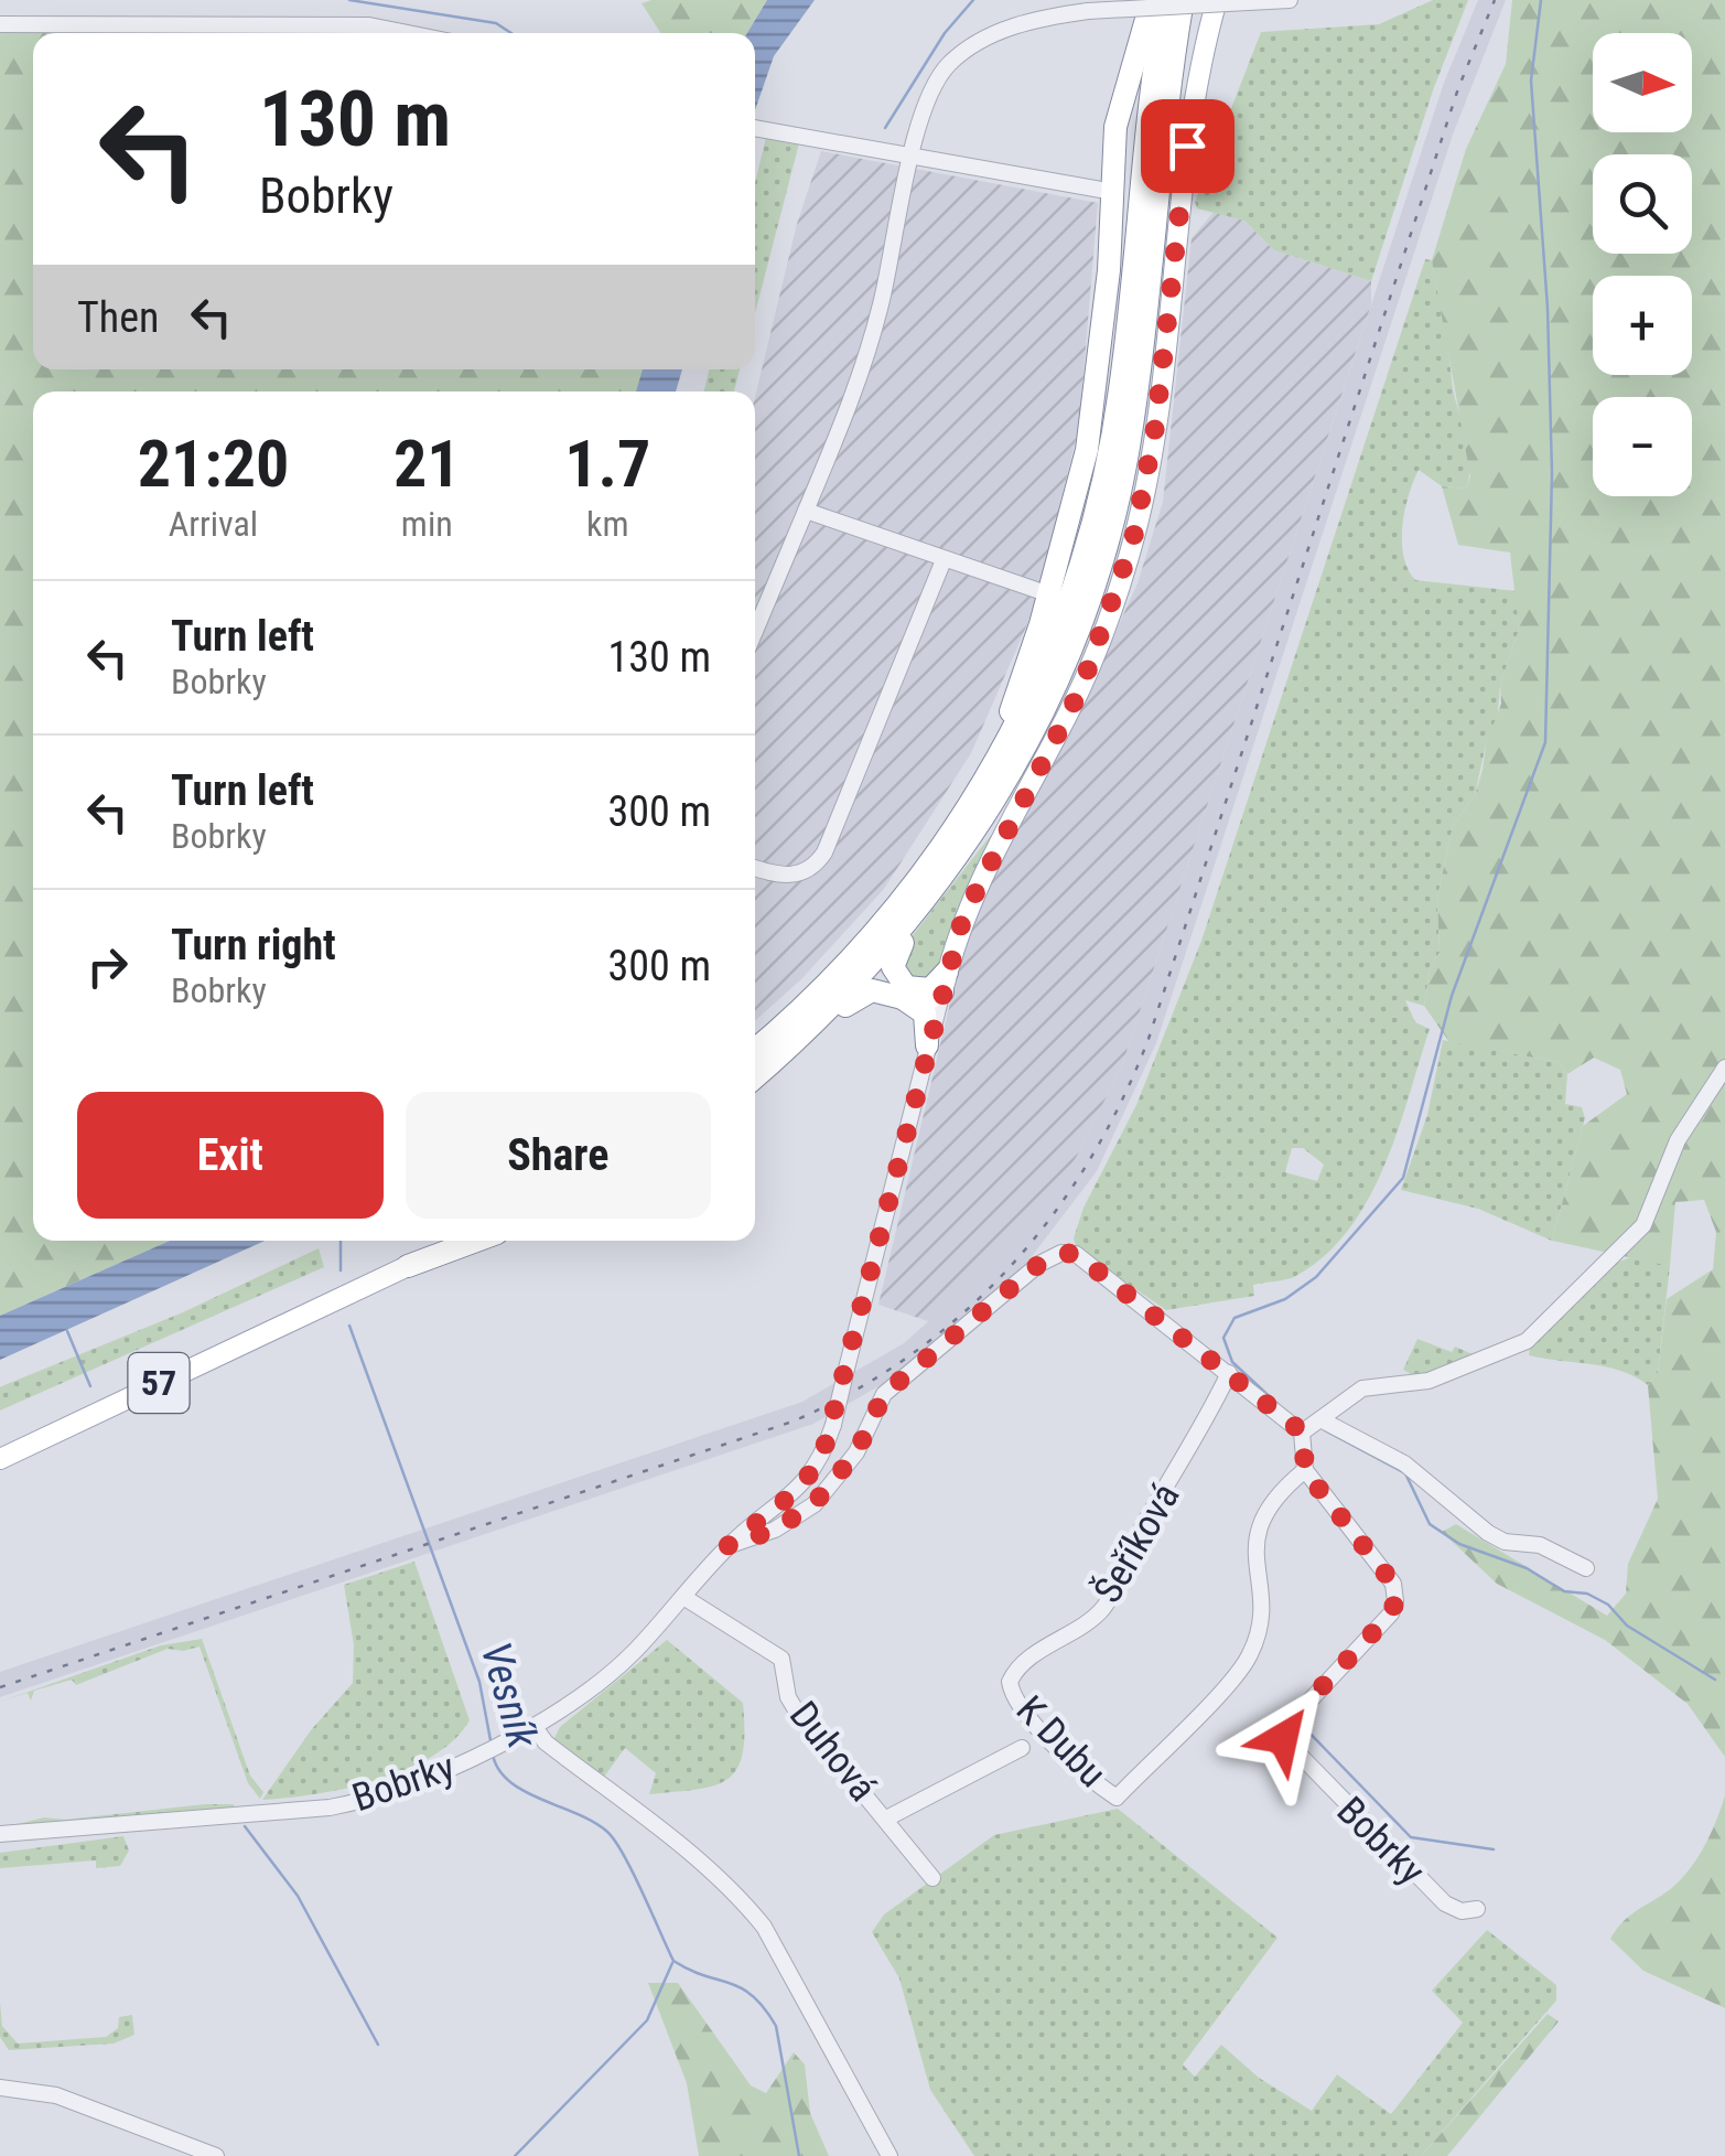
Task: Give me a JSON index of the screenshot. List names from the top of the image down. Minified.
{"streets":{"highway":["57"],"street":["Šeříková","K Dubu","Duhová","Bobrky"]},"crossings":[["Šeříková","K Dubu"],["Šeříková","Bobrky"],["K Dubu","Bobrky"],["Duhová","Bobrky"]],"water":["Vesník"],"north":"right","page":{"map_buttons":["+","−"],"turn":["130 m","Bobrky"],"then":"Then","eta":["21:20","Arrival","21","min","1.7","km"],"list":[{"name":"Turn left","note":"Bobrky","value":"130 m"},{"name":"Turn left","note":"Bobrky","value":"300 m"},{"name":"Turn right","note":"Bobrky","value":"300 m"}],"buttons":["Exit","Share"]}}
